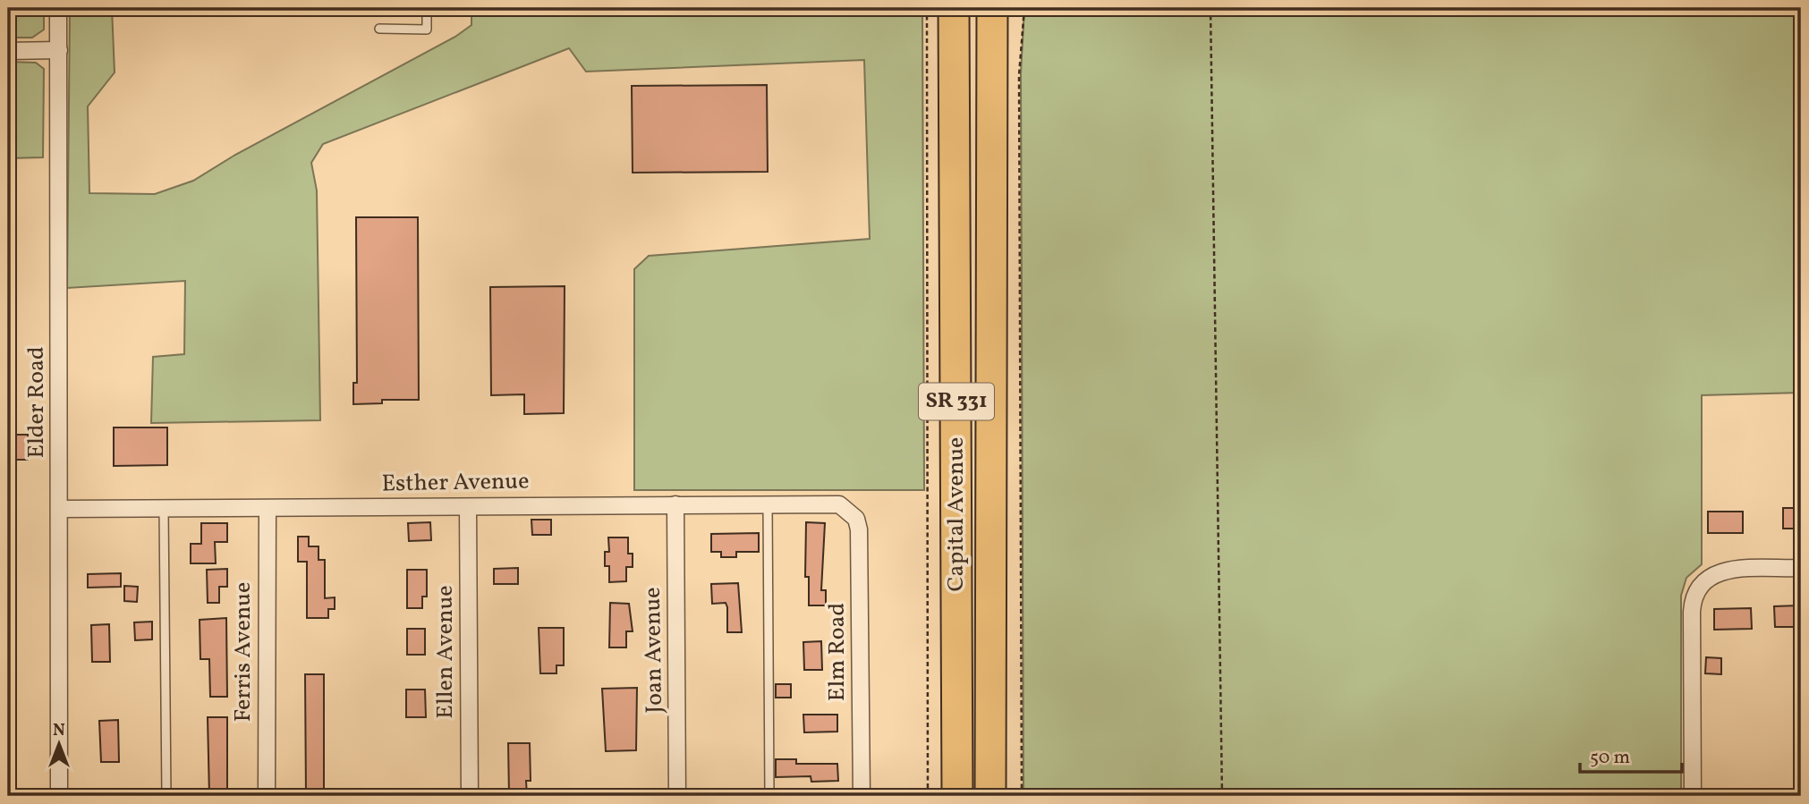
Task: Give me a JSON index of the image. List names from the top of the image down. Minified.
{"streets":{"highway":["SR 331","Capital Avenue"],"street":["Elder Road","Esther Avenue","Joan Avenue","Ferris Avenue","Ellen Avenue","Elm Road"]},"crossings":[["Elder Road","Esther Avenue"],["Esther Avenue","Joan Avenue"],["Esther Avenue","Ferris Avenue"],["Esther Avenue","Ellen Avenue"],["Esther Avenue","Elm Road"]],"scale_bar":"50 m","north":"top"}
